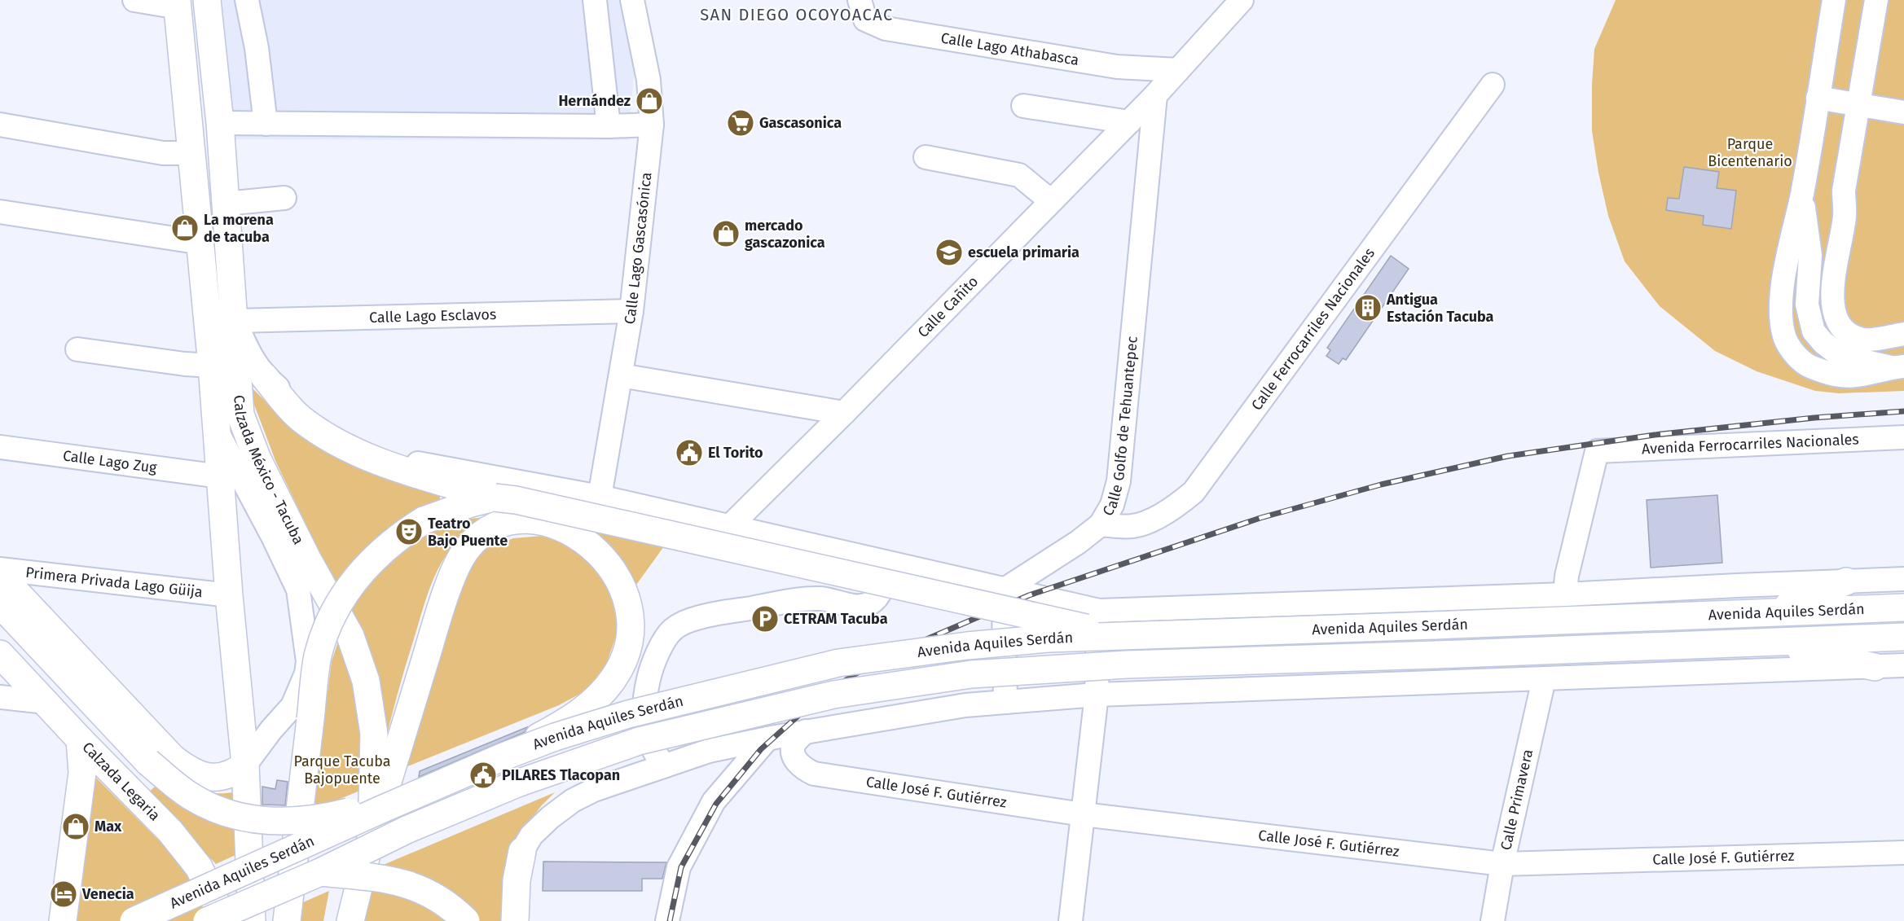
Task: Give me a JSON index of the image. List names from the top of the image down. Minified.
{"streets":{"main road":["Calzada México - Tacuba","Avenida Aquiles Serdán","Calzada Legaria"],"street":["Calle Lago Athabasca","Calle Lago Gascasónica","Calle Cañito","Calle Lago Esclavos","Calle Ferrocarriles Nacionales","Calle Golfo de Tehuantepec","Avenida Ferrocarriles Nacionales","Calle Lago Zug","Primera Privada Lago Güija","Calle José F. Gutiérrez","Calle Primavera"]},"crossings":[["Calle Lago Athabasca","Calle Cañito"],["Calle Lago Gascasónica","Calle Lago Esclavos"],["Calle Lago Gascasónica","Avenida Aquiles Serdán"],["Calle Cañito","Calle Golfo de Tehuantepec"],["Calle Cañito","Avenida Aquiles Serdán"],["Calle Lago Esclavos","Calzada México - Tacuba"],["Calle Lago Esclavos","Avenida Aquiles Serdán"],["Calle Ferrocarriles Nacionales","Calle Golfo de Tehuantepec"],["Calle Golfo de Tehuantepec","Avenida Aquiles Serdán"],["Avenida Ferrocarriles Nacionales","Avenida Aquiles Serdán"],["Calle Lago Zug","Calzada México - Tacuba"],["Calzada México - Tacuba","Primera Privada Lago Güija"],["Calzada México - Tacuba","Avenida Aquiles Serdán"],["Calle José F. Gutiérrez","Calle Primavera"]],"districts":["SAN DIEGO OCOYOACAC"],"parks":["Parque Bicentenario","Parque Tacuba Bajopuente"],"places":{"shop":["Hernández","La morena de tacuba","mercado gascazonica","Max"],"supermarket":["Gascasonica"],"school or university":["escuela primaria"],"building":["Antigua Estación Tacuba"],"public building":["El Torito","PILARES Tlacopan"],"theatre":["Teatro Bajo Puente"],"parking":["CETRAM Tacuba"],"hotel":["Venecia"]}}
